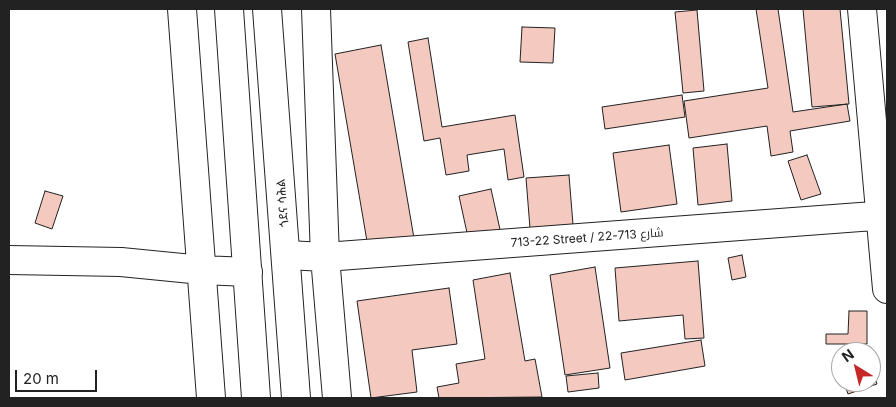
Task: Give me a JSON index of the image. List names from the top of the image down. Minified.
{"streets":{"main road":["ጎደና ሳሕል","713-22 Street / شارع 713-22"]},"crossings":[["ጎደና ሳሕል","713-22 Street / شارع 713-22"]],"scale_bar":"20 m","north":"top left"}
